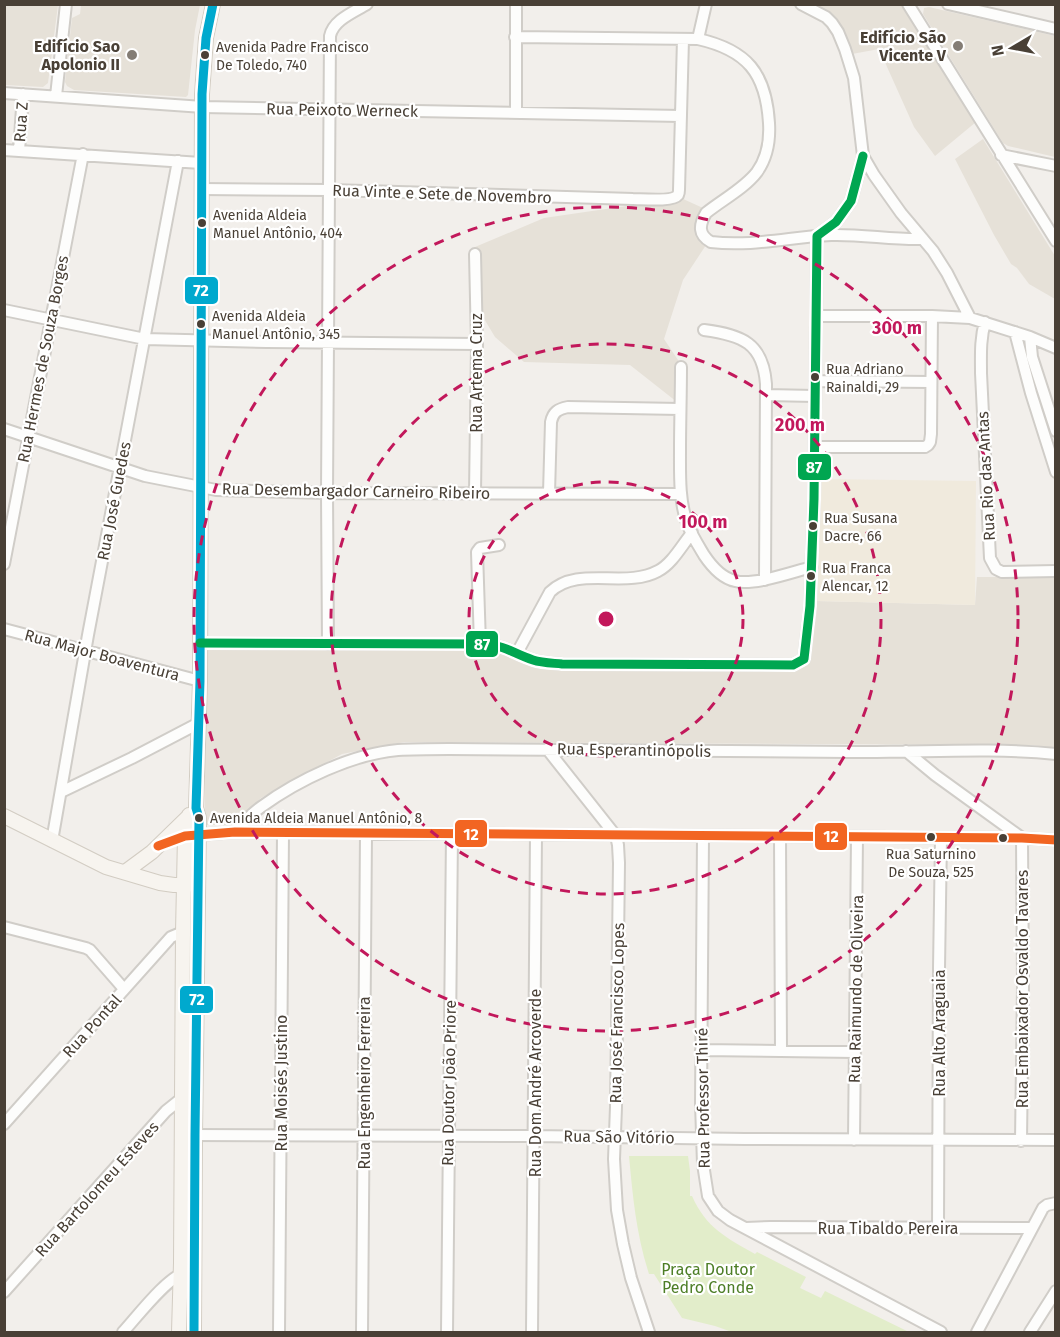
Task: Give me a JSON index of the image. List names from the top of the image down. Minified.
{"streets":{"street":["Rua Peixoto Werneck","Rua Z","Rua Vinte e Sete de Novembro","Rua Hermes de Souza Borges","Rua Artema Cruz","Rua Rio das Antas","Rua Desembargador Carneiro Ribeiro","Rua José Guedes","Rua Major Boaventura","Rua Esperantinópolis","Rua Raimundo de Oliveira","Rua Embaixador Osvaldo Tavares","Rua José Francisco Lopes","Rua Pontal","Rua Alto Araguaia","Rua Moisés Justino","Rua Engenheiro Ferreira","Rua Doutor João Priore","Rua Dom André Arcoverde","Rua Professor Thiré","Rua São Vitório","Rua Bartolomeu Esteves","Rua Tibaldo Pereira"]},"crossings":[["Rua Peixoto Werneck","Rua Z"],["Rua Peixoto Werneck","Rua Vinte e Sete de Novembro"],["Rua Hermes de Souza Borges","Rua Desembargador Carneiro Ribeiro"],["Rua Artema Cruz","Rua Desembargador Carneiro Ribeiro"],["Rua Desembargador Carneiro Ribeiro","Rua José Guedes"],["Rua José Guedes","Rua Major Boaventura"],["Rua Raimundo de Oliveira","Rua São Vitório"],["Rua Embaixador Osvaldo Tavares","Rua São Vitório"],["Rua José Francisco Lopes","Rua São Vitório"],["Rua Alto Araguaia","Rua São Vitório"],["Rua Alto Araguaia","Rua Tibaldo Pereira"],["Rua Moisés Justino","Rua São Vitório"],["Rua Engenheiro Ferreira","Rua São Vitório"],["Rua Doutor João Priore","Rua São Vitório"],["Rua Dom André Arcoverde","Rua São Vitório"],["Rua Professor Thiré","Rua São Vitório"],["Rua Professor Thiré","Rua Tibaldo Pereira"]],"parks":["Praça Doutor Pedro Conde"],"places":["Edifício São Vicente V","Edifício Sao Apolonio II","Avenida Padre Francisco De Toledo, 740","Avenida Aldeia Manuel Antônio, 404","Avenida Aldeia Manuel Antônio, 345","Rua Adriano Rainaldi, 29","Rua Susana Dacre, 66","Rua Franca Alencar, 12","Avenida Aldeia Manuel Antônio, 8","Rua Saturnino De Souza, 525"],"lines":["transit line 72","transit line 87","transit line 12"],"north":"left","rings":["300 m","200 m","100 m"]}
